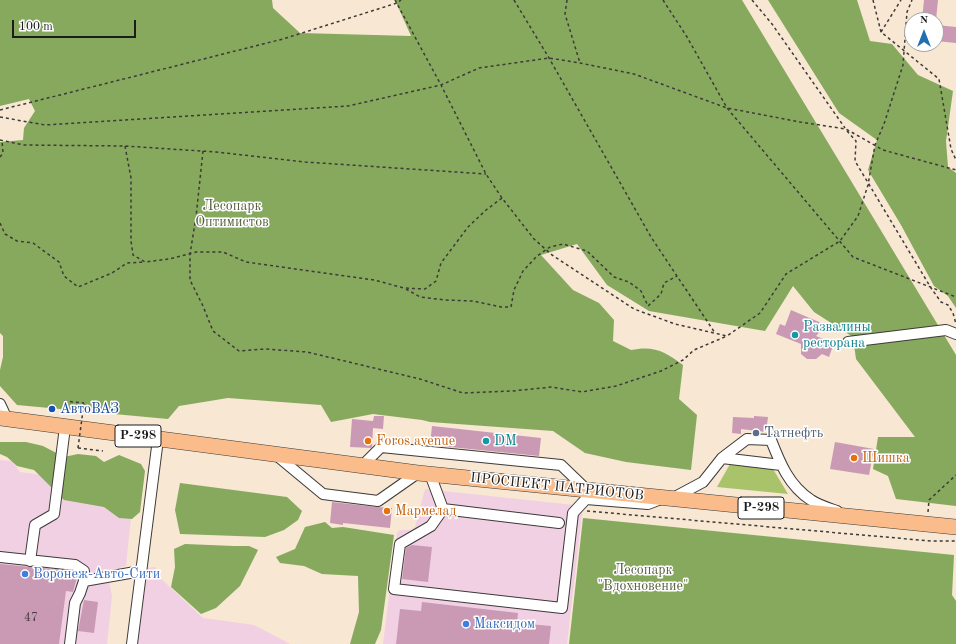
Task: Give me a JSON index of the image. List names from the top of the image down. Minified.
{"streets":{"highway":["Р-298","ПРОСПЕКТ ПАТРИОТОВ"]},"parks":["Лесопарк Оптимистов","Лесопарк \"Вдохновение\""],"places":["Развалины ресторана","АвтоВАЗ","Татнефть","Foros avenue","DM","Шишка","Мармелад","Воронеж-Авто-Сити","Максидом"],"house_numbers":["47"],"scale_bar":"100 m","north":"top"}
